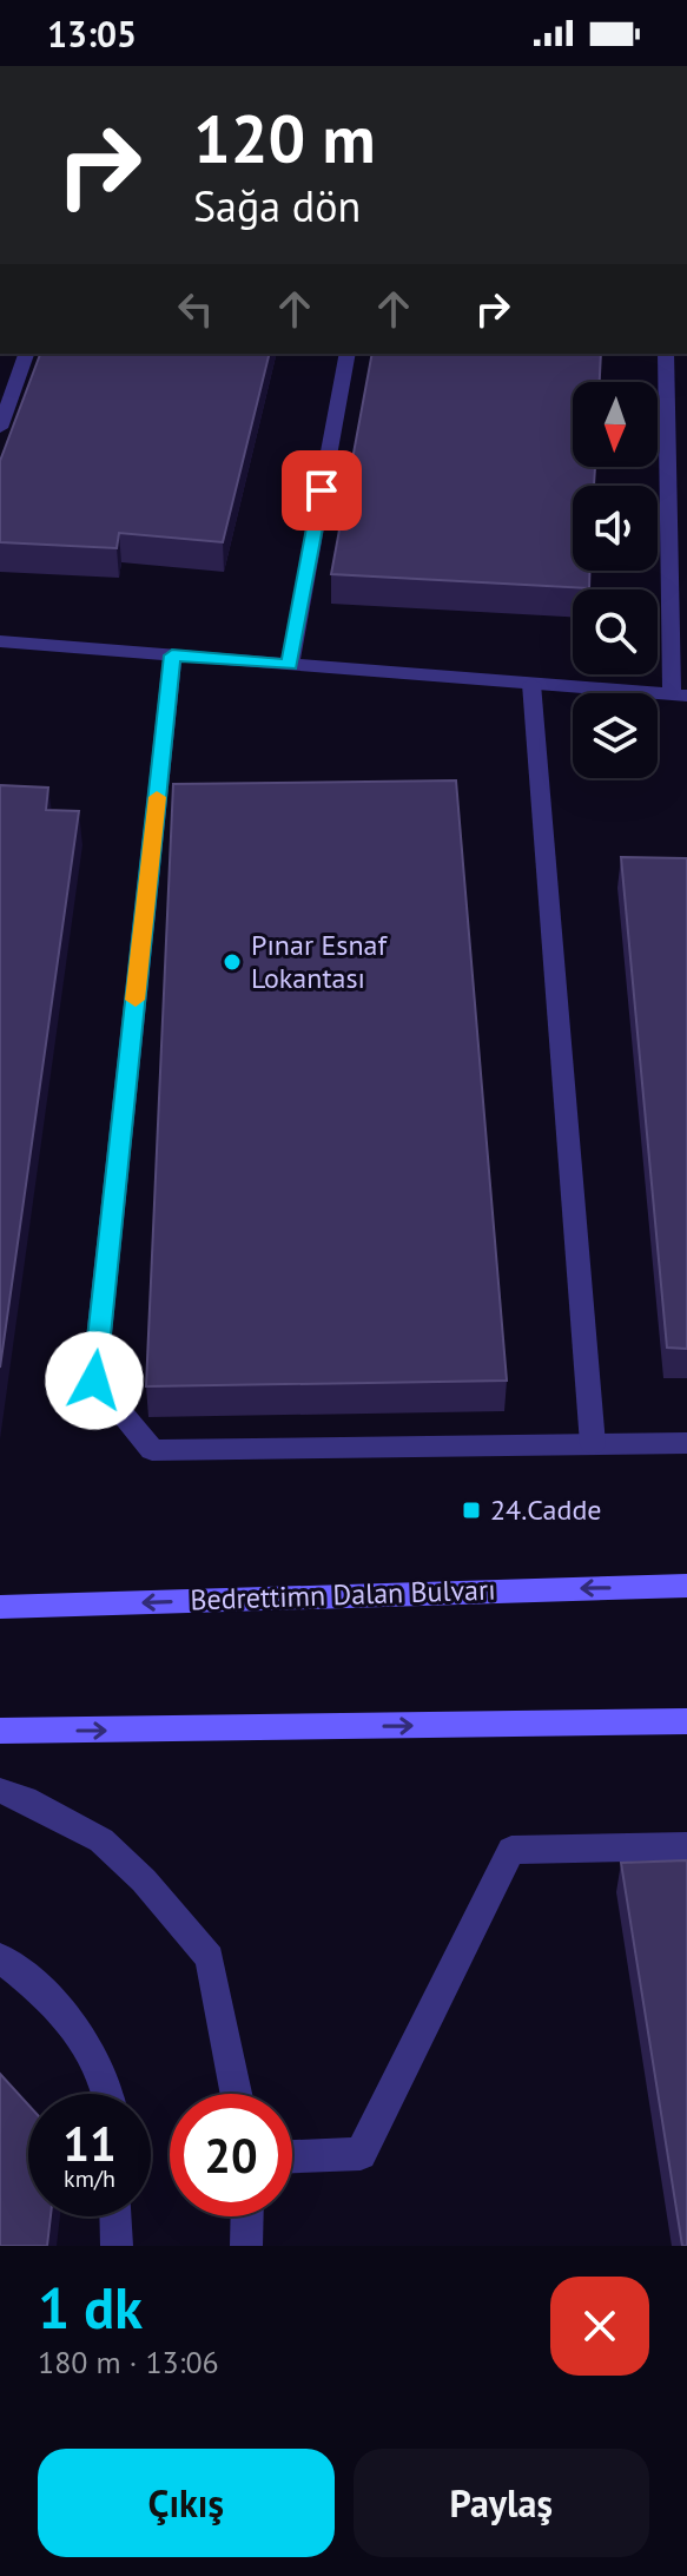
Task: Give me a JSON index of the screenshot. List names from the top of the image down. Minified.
{"streets":{"main road":["Bedrettimn Dalan Bulvarı"]},"places":{"other":["Pınar Esnaf Lokantası"],"transit":["24.Cadde"]},"north":"bottom","page":{"status":"13:05","turn":["120 m","Sağa dön"],"speed":"11 km/h","limit":"20","heading":["1 dk","180 m · 13:06"],"buttons":["Çıkış","Paylaş"]}}
